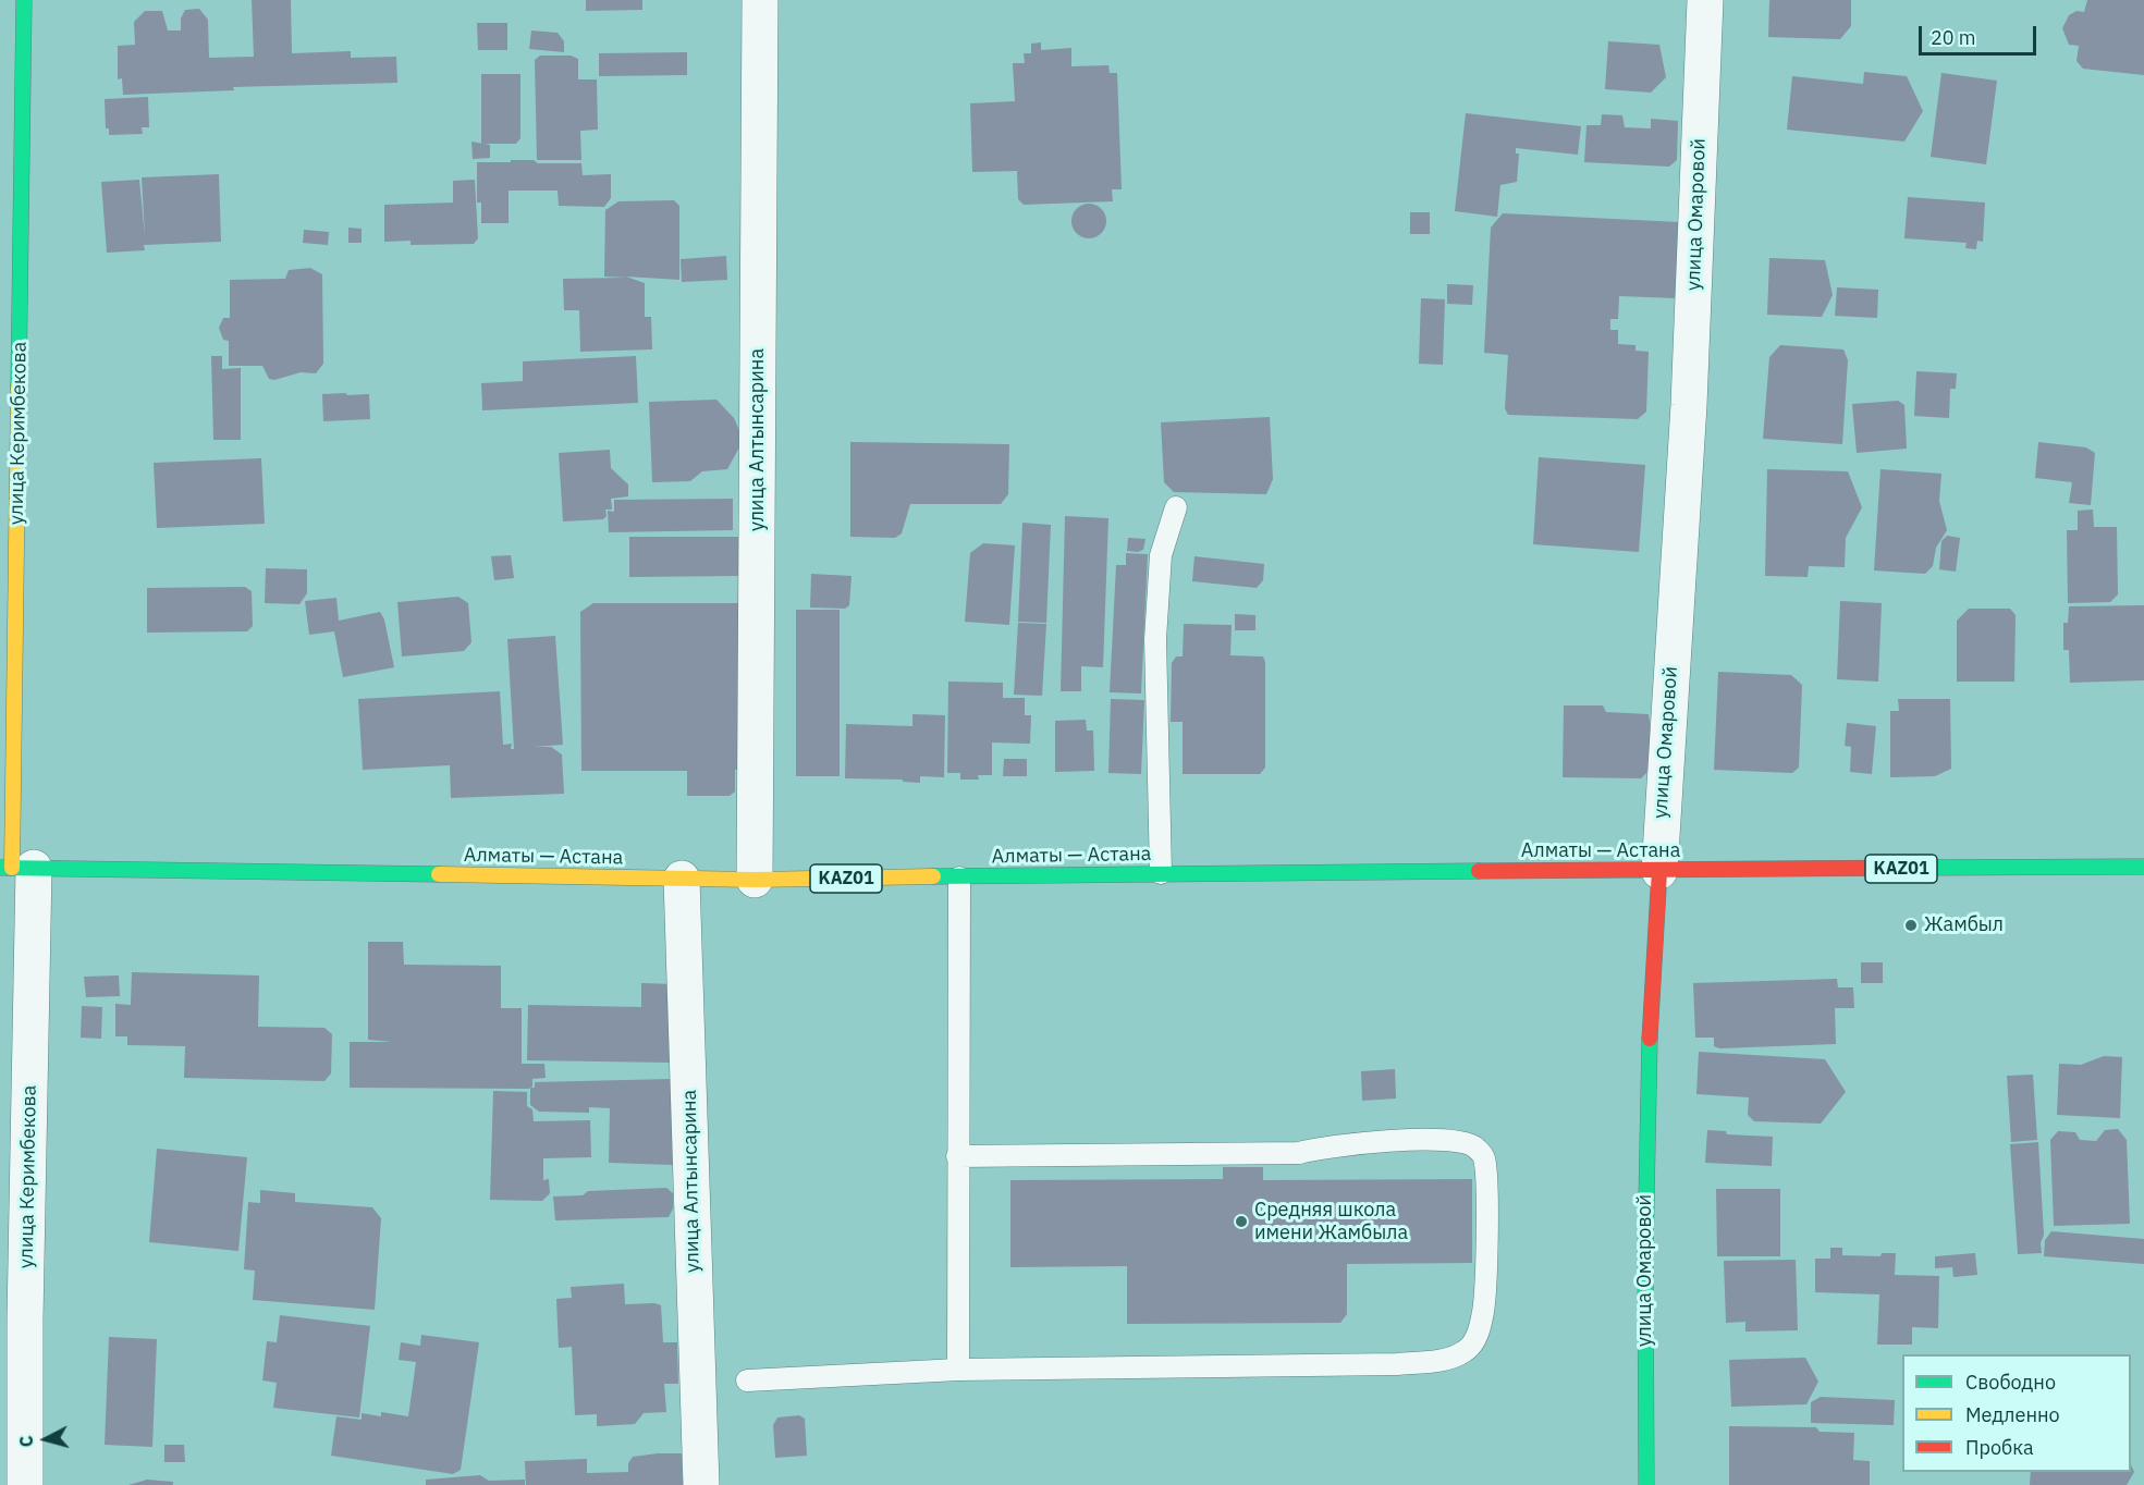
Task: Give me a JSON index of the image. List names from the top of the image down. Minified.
{"streets":{"main road":["улица Омаровой","улица Керимбекова","Алматы — Астана","KАZ01"],"street":["улица Алтынсарина"]},"crossings":[["улица Омаровой","Алматы — Астана"],["улица Керимбекова","Алматы — Астана"],["улица Алтынсарина","Алматы — Астана"]],"places":["Жамбыл","Средняя школа имени Жамбыла"],"legend":["Свободно","Медленно","Пробка"],"scale_bar":"20 m","north":"left"}
